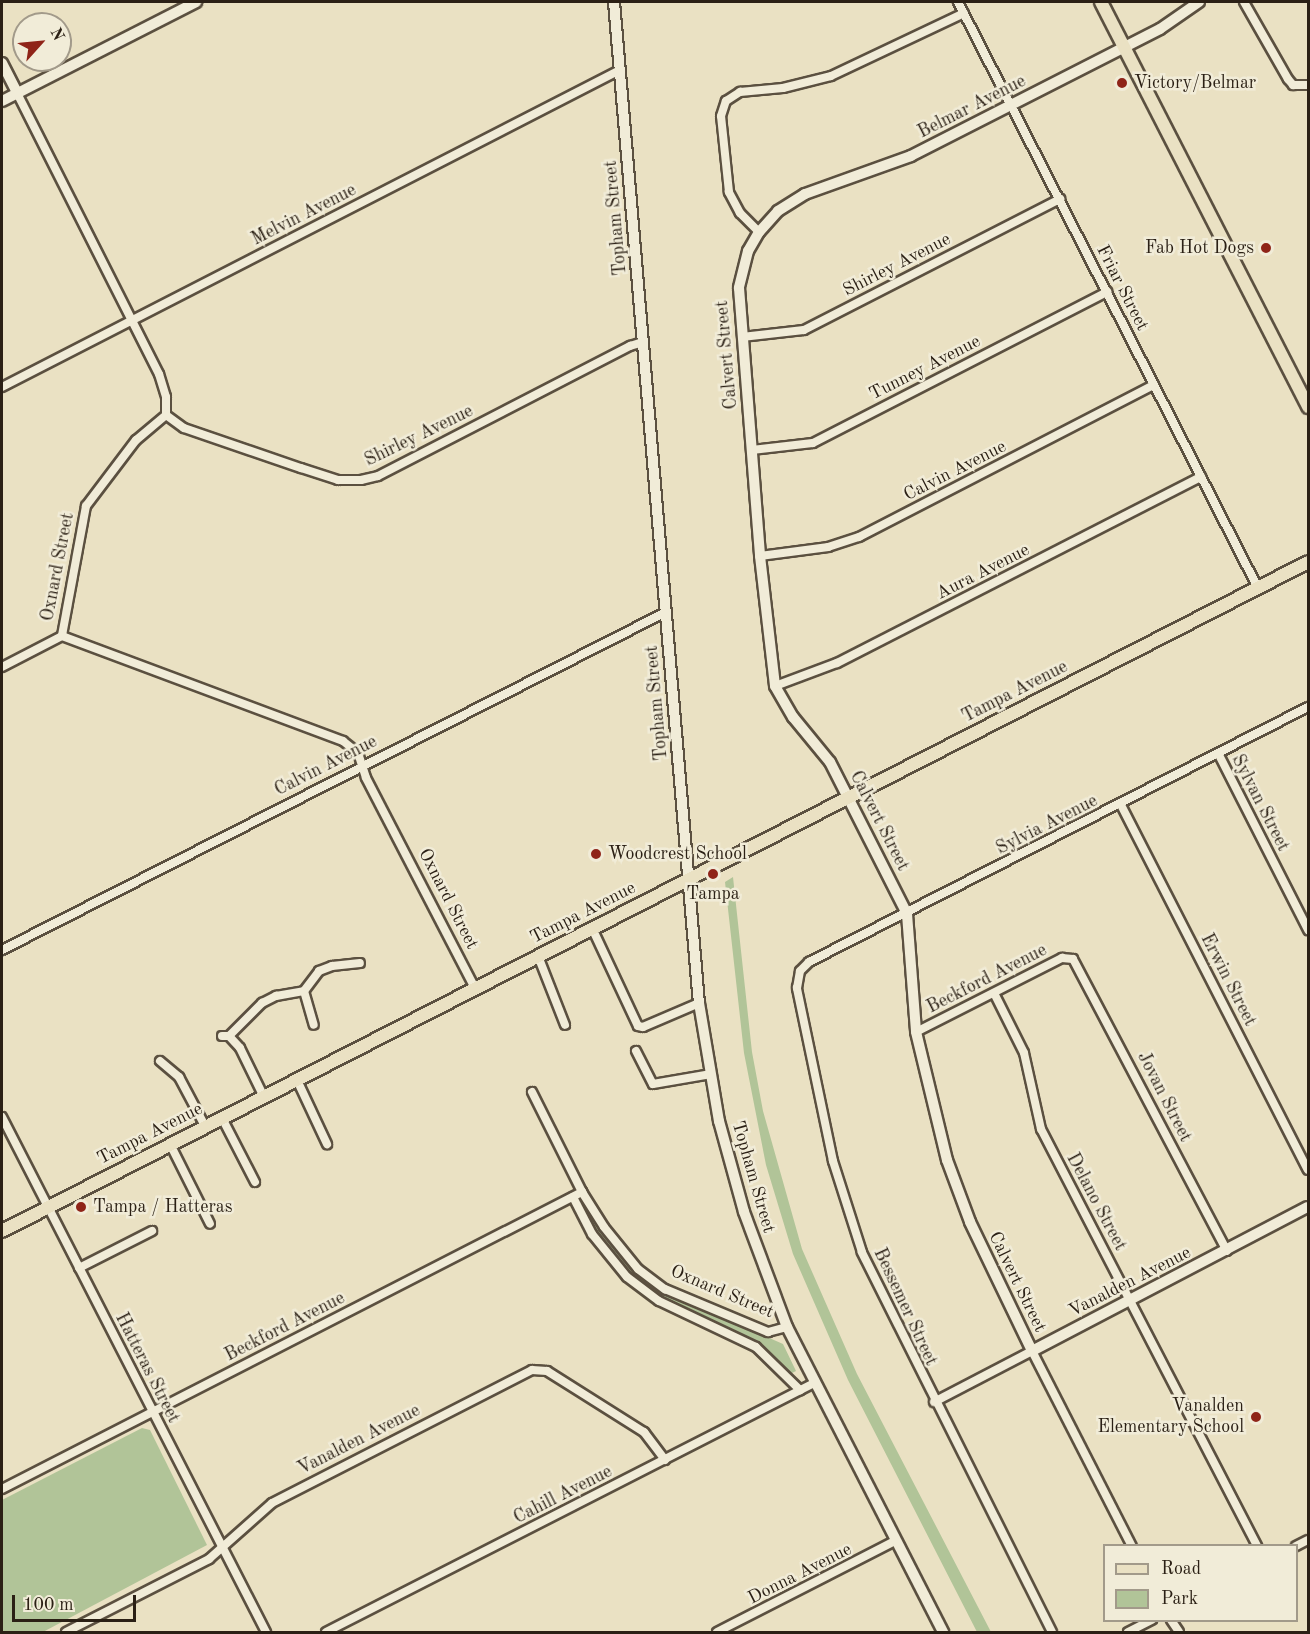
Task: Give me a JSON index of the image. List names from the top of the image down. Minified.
{"streets":{"main road":["Tampa Avenue"],"street":["Belmar Avenue","Melvin Avenue","Topham Street","Shirley Avenue","Friar Street","Calvert Street","Tunney Avenue","Calvin Avenue","Oxnard Street","Aura Avenue","Sylvan Street","Sylvia Avenue","Beckford Avenue","Erwin Street","Jovan Street","Delano Street","Vanalden Avenue","Bessemer Street","Hatteras Street","Cahill Avenue","Donna Avenue"]},"crossings":[["Belmar Avenue","Friar Street"],["Belmar Avenue","Calvert Street"],["Melvin Avenue","Topham Street"],["Topham Street","Shirley Avenue"],["Topham Street","Calvin Avenue"],["Topham Street","Oxnard Street"],["Topham Street","Tampa Avenue"],["Topham Street","Cahill Avenue"],["Shirley Avenue","Friar Street"],["Shirley Avenue","Calvert Street"],["Shirley Avenue","Oxnard Street"],["Friar Street","Tunney Avenue"],["Friar Street","Calvin Avenue"],["Friar Street","Aura Avenue"],["Friar Street","Tampa Avenue"],["Calvert Street","Tunney Avenue"],["Calvert Street","Calvin Avenue"],["Calvert Street","Aura Avenue"],["Calvert Street","Tampa Avenue"],["Calvert Street","Sylvia Avenue"],["Calvert Street","Beckford Avenue"],["Calvert Street","Vanalden Avenue"],["Calvin Avenue","Oxnard Street"],["Oxnard Street","Tampa Avenue"],["Oxnard Street","Beckford Avenue"],["Oxnard Street","Cahill Avenue"],["Tampa Avenue","Hatteras Street"],["Sylvan Street","Sylvia Avenue"],["Sylvia Avenue","Erwin Street"],["Sylvia Avenue","Bessemer Street"],["Beckford Avenue","Jovan Street"],["Beckford Avenue","Delano Street"],["Beckford Avenue","Hatteras Street"],["Jovan Street","Vanalden Avenue"],["Delano Street","Vanalden Avenue"],["Vanalden Avenue","Bessemer Street"],["Vanalden Avenue","Hatteras Street"],["Vanalden Avenue","Cahill Avenue"]],"places":["Victory/Belmar","Fab Hot Dogs","Woodcrest School","Tampa","Tampa / Hatteras","Vanalden Elementary School"],"legend":["Road","Park"],"scale_bar":"100 m","north":"top right"}
